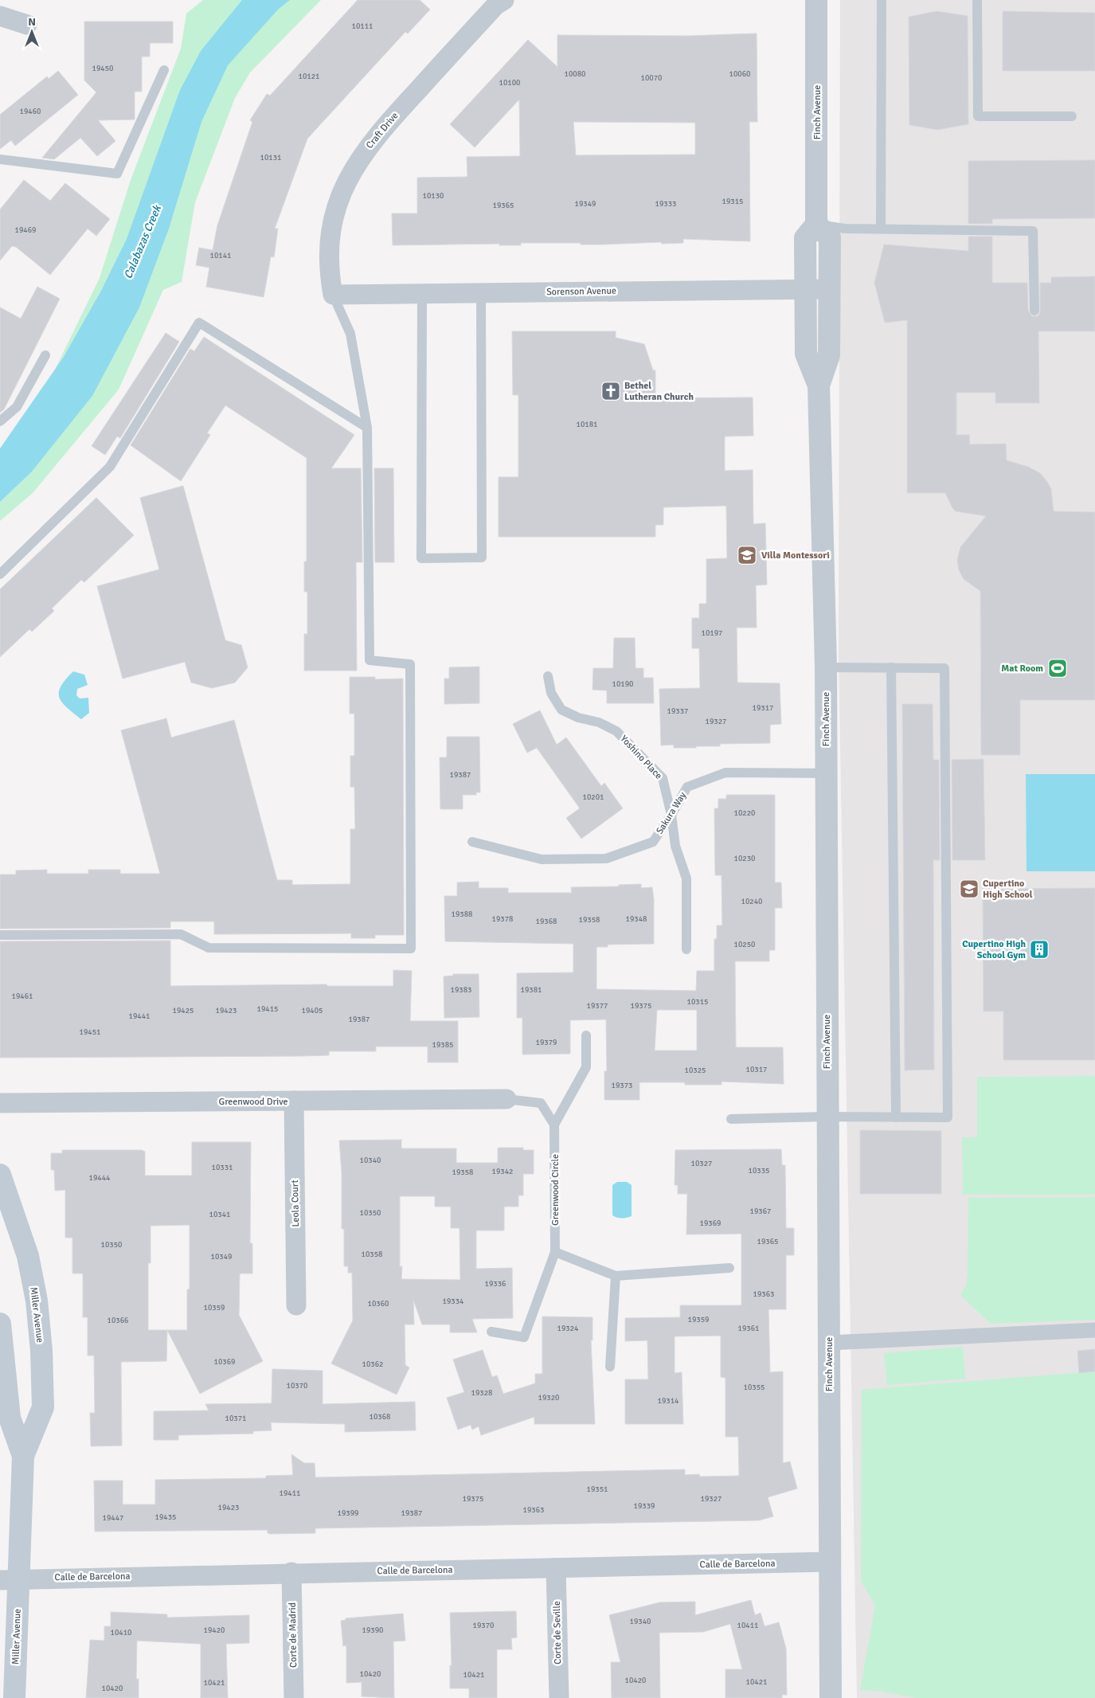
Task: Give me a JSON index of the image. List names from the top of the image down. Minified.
{"streets":{"main road":["Miller Avenue"],"street":["Finch Avenue","Craft Drive","Sorenson Avenue","Greenwood Drive","Leola Court","Calle de Barcelona","Corte de Seville","Corte de Madrid"],"lane":["Yoshino Place","Sakura Way","Greenwood Circle"]},"crossings":[["Finch Avenue","Sorenson Avenue"],["Finch Avenue","Sakura Way"],["Finch Avenue","Calle de Barcelona"],["Craft Drive","Sorenson Avenue"],["Yoshino Place","Sakura Way"],["Greenwood Drive","Leola Court"],["Miller Avenue","Calle de Barcelona"],["Calle de Barcelona","Corte de Seville"],["Calle de Barcelona","Corte de Madrid"]],"water":["Calabazas Creek"],"places":{"church":["Bethel Lutheran Church"],"school or university":["Villa Montessori","Cupertino High School"],"sports":["Mat Room"],"building":["Cupertino High School Gym"]},"house_numbers":["10111","19450","10080","10060","10121","10070","10100","19460","10131","10130","19315","19349","19333","19365","19469","10141","10181","10197","10190","19317","19337","19327","19387","10201","10220","10230","10240","19388","19378","19348","19358","19368","10250","19383","19381","19461","10315","19377","19375","19415","19425","19423","19405","19441","19387","19451","19379","19385","10317","10325","19373","10340","10327","10331","10335","19342","19358","19444","19367","10350","10341","19369","19365","10350","10358","10349","19336","19363","19334","10360","10359","19359","10366","19324","19361","10369","10362","10370","10355","19328","19320","19314","10368","10371","19351","19411","19375","19327","19339","19423","19363","19399","19387","19435","19447","19340","19370","10411","19420","19390","10410","10420","10421","10420","10421","10421","10420"],"north":"top"}
